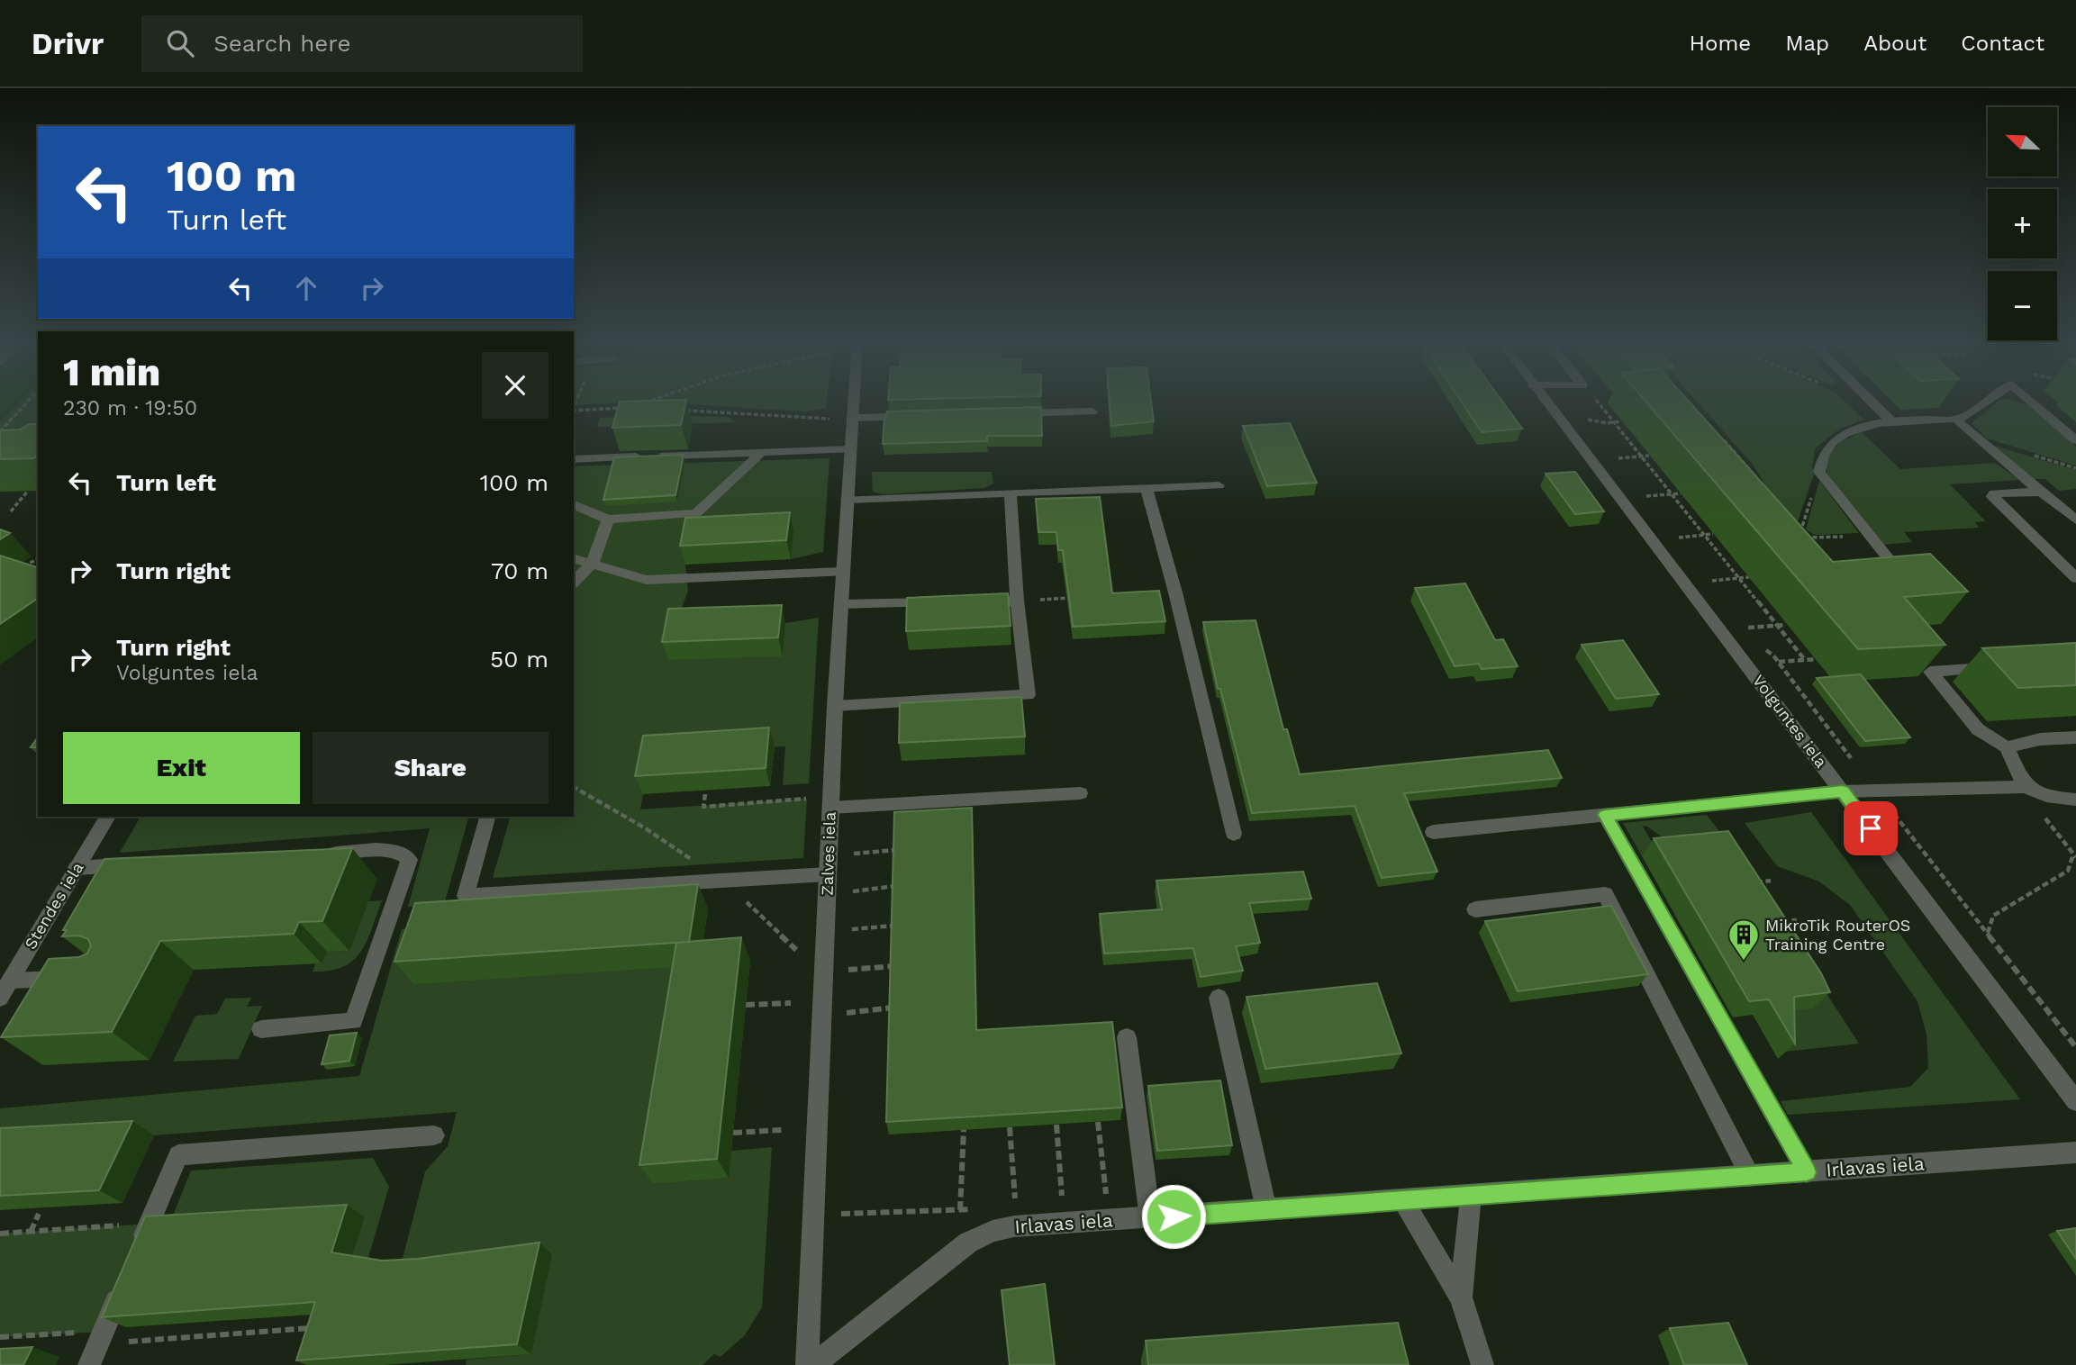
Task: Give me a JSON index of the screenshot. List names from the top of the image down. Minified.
{"streets":{"street":["Volguntes iela","Zalves iela","Stendes iela","Irlavas iela"]},"places":{"building":["MikroTik RouterOS Training Centre"]},"north":"top left","page":{"header":"Drivr","search":"Search here","nav":["Home","Map","About","Contact"],"map_buttons":["+","−"],"turn":["100 m","Turn left"],"heading":["1 min","230 m · 19:50"],"list":[{"name":"Turn left","value":"100 m"},{"name":"Turn right","value":"70 m"},{"name":"Turn right","note":"Volguntes iela","value":"50 m"}],"buttons":["Exit","Share"]}}
